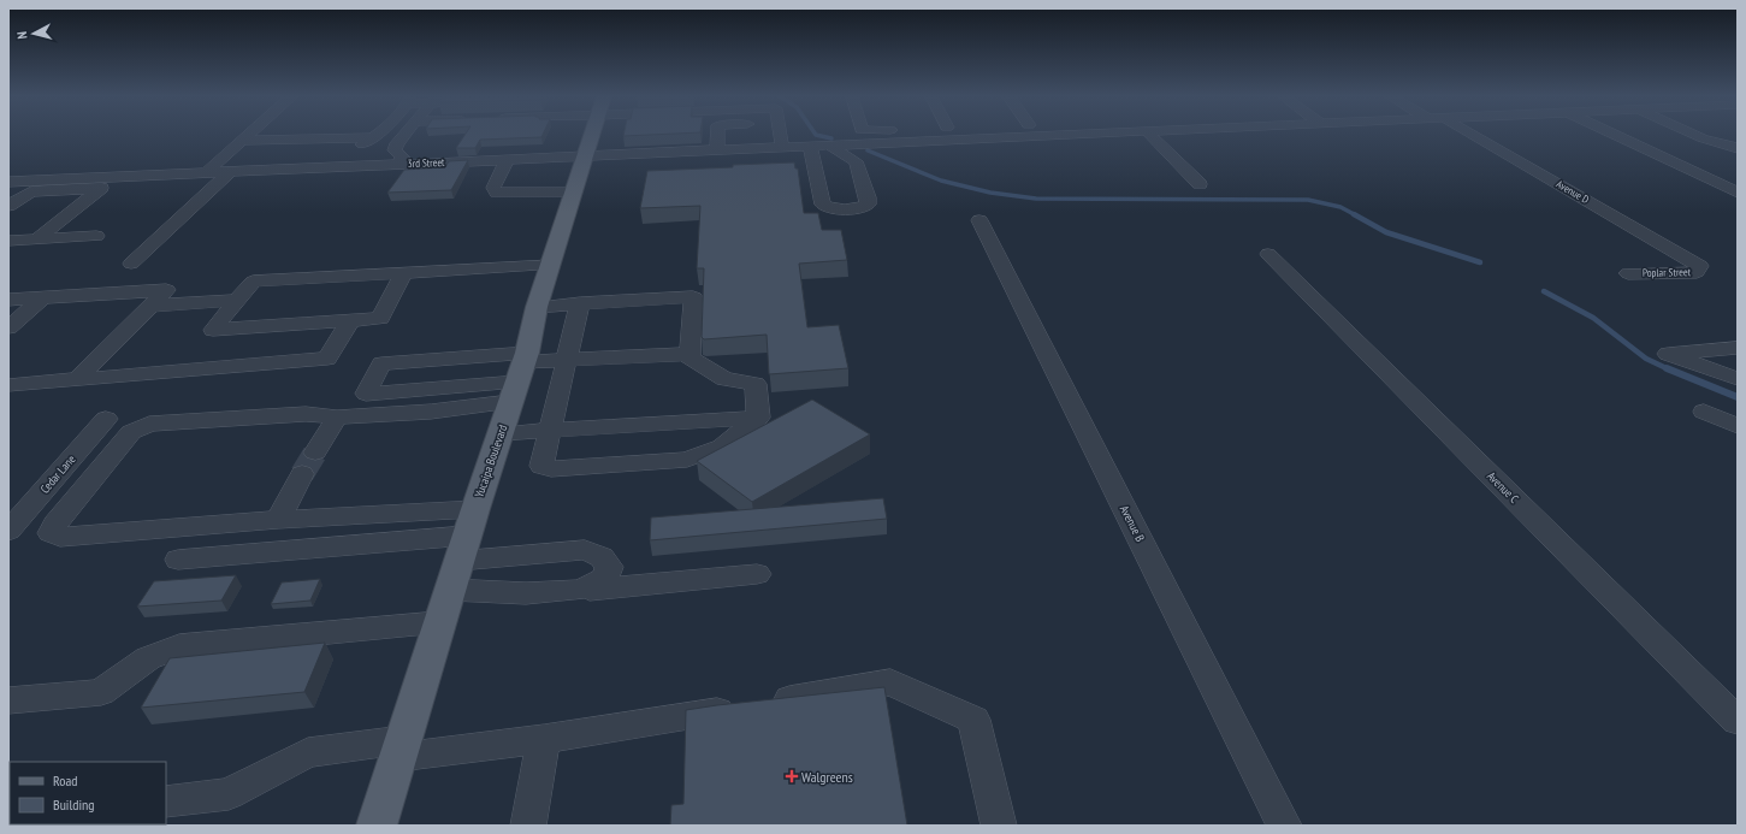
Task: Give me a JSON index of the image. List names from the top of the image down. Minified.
{"streets":{"main road":["Yucaipa Boulevard"],"street":["3rd Street","Avenue D","Poplar Street","Cedar Lane","Avenue C","Avenue B"]},"crossings":[["3rd Street","Yucaipa Boulevard"],["Avenue D","Poplar Street"]],"places":{"health":["Walgreens"]},"legend":["Road","Building"],"north":"left"}
